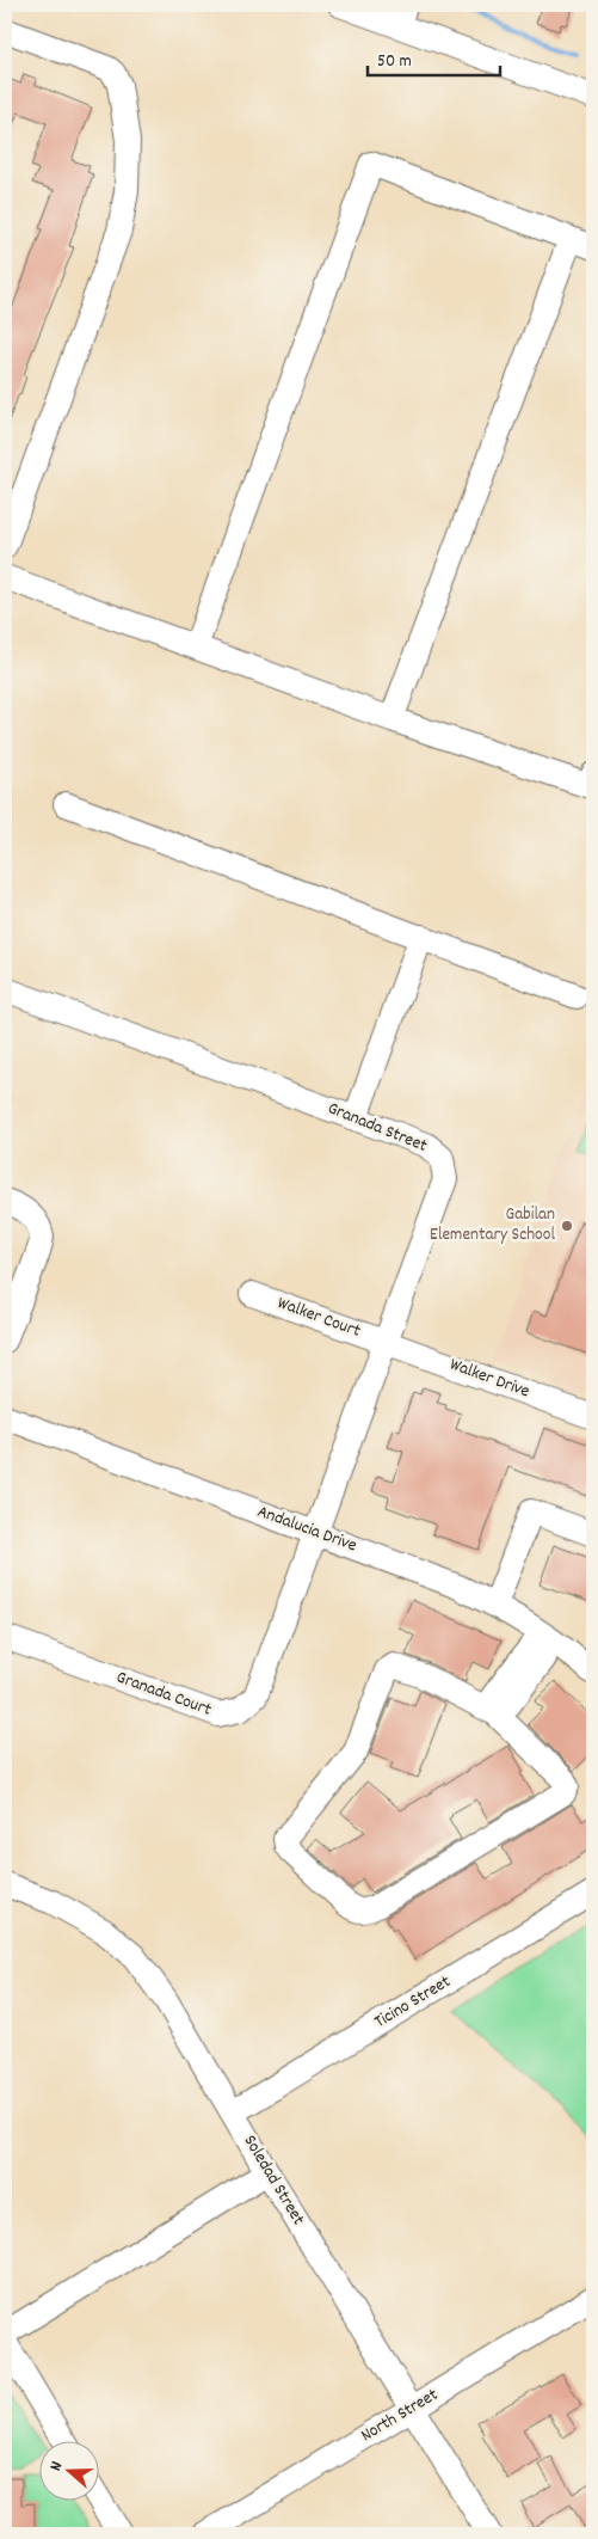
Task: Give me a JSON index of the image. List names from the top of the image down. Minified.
{"streets":{"street":["Granada Street","Walker Court","Walker Drive","Andalucia Drive","Granada Court","Ticino Street","Soledad Street","North Street"]},"crossings":[["Granada Street","Walker Court"],["Granada Street","Walker Drive"],["Granada Street","Andalucia Drive"],["Granada Street","Granada Court"],["Walker Court","Walker Drive"],["Andalucia Drive","Granada Court"],["Ticino Street","Soledad Street"],["Soledad Street","North Street"]],"places":["Gabilan Elementary School"],"scale_bar":"50 m","north":"left"}
